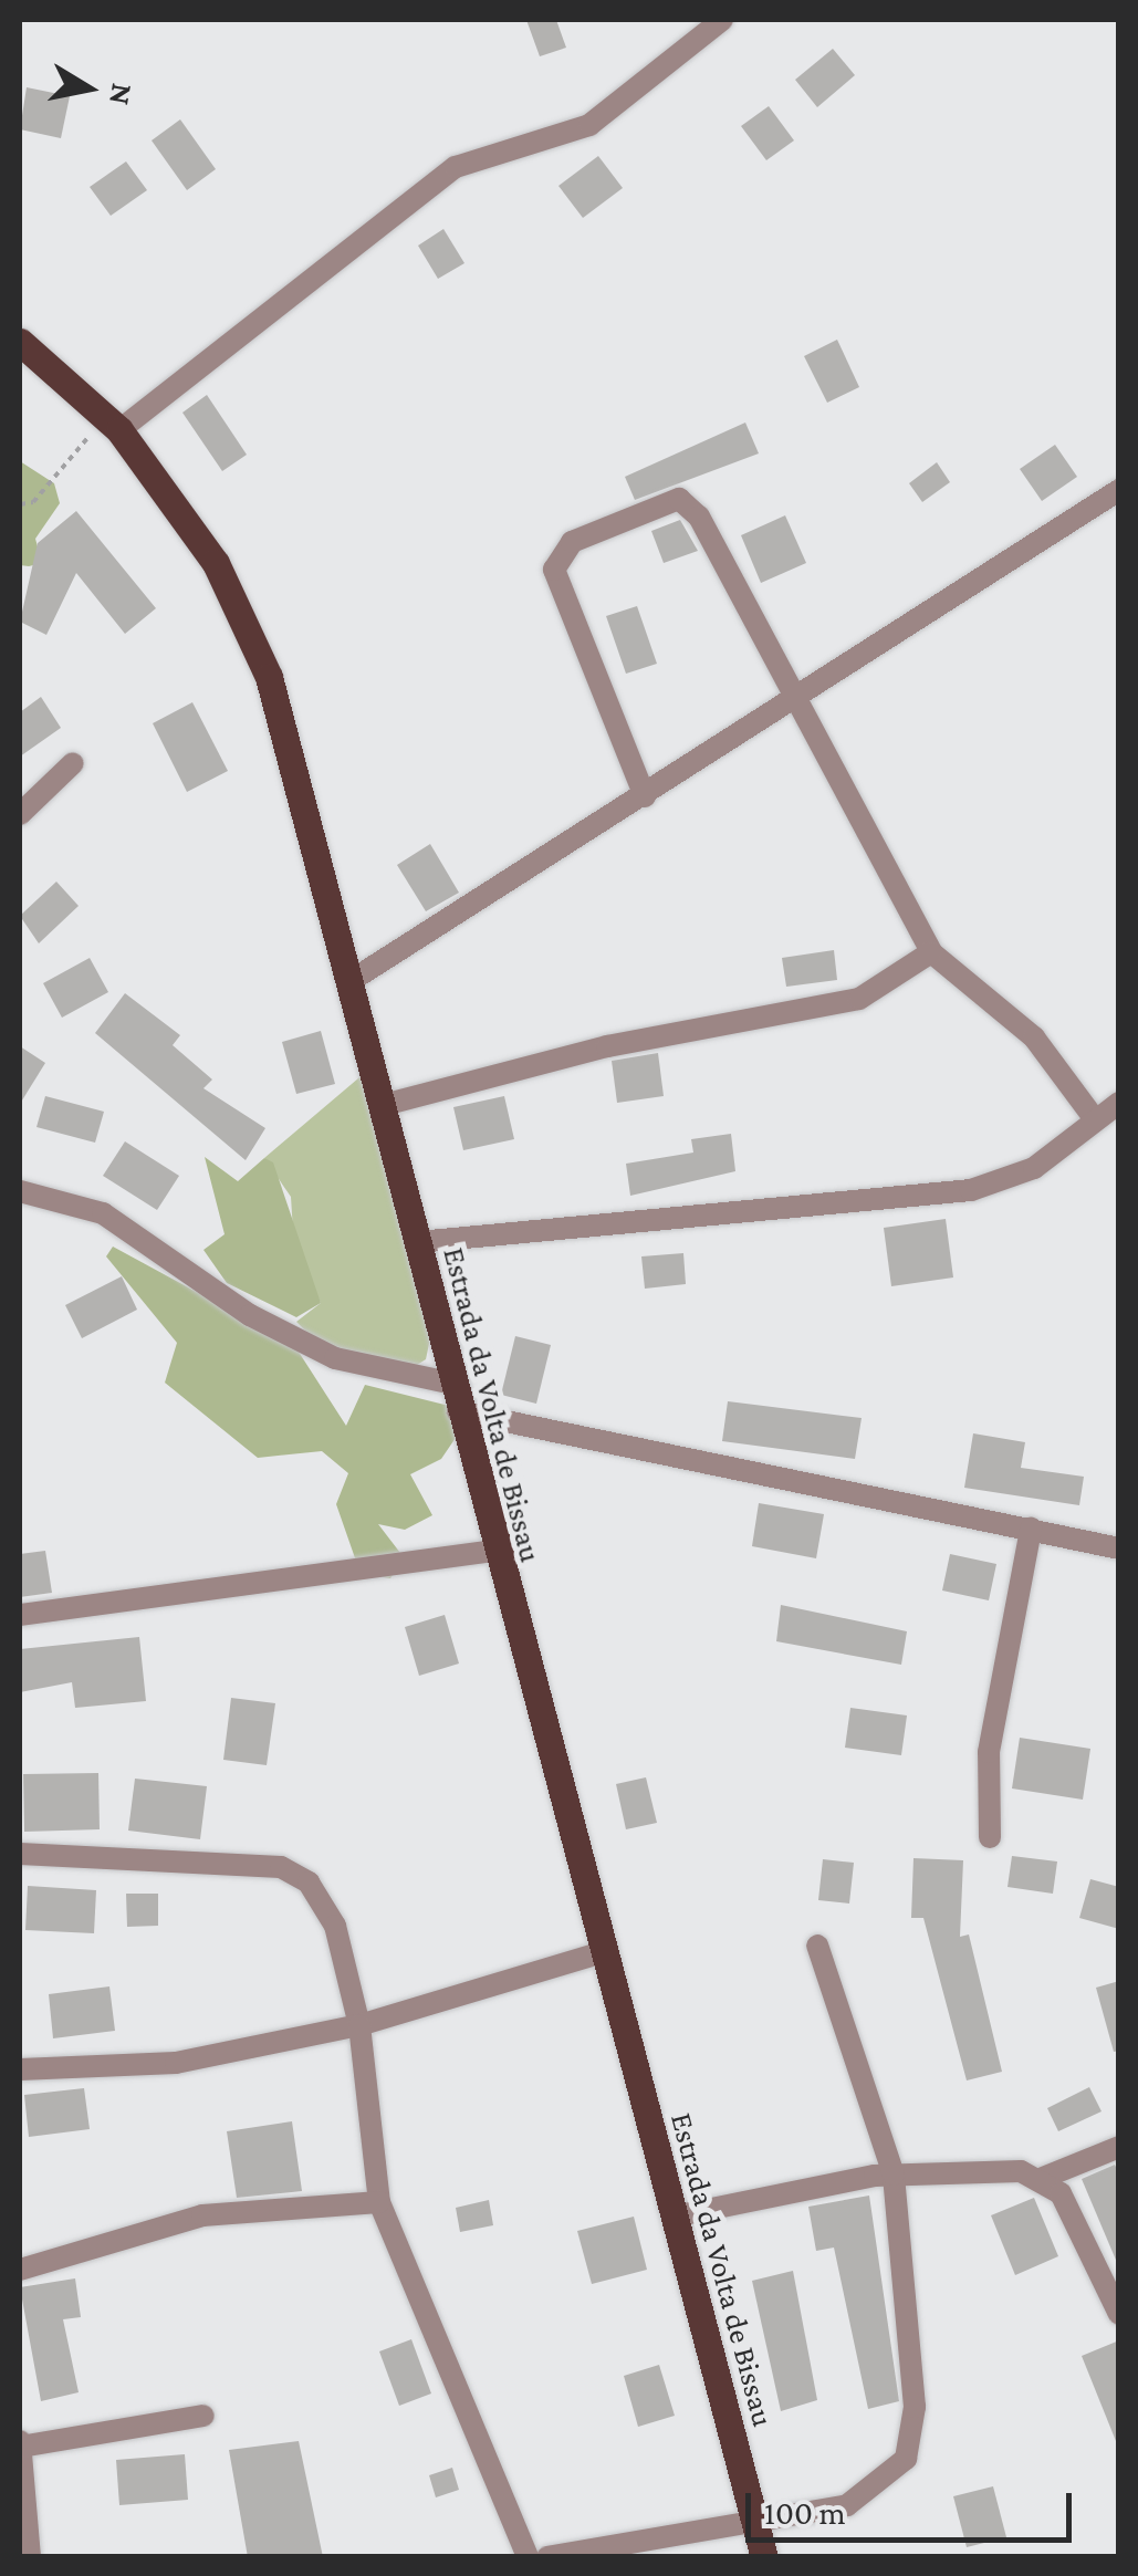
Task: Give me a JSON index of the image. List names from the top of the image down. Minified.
{"streets":{"main road":["Estrada da Volta de Bissau"]},"scale_bar":"100 m","north":"right"}
